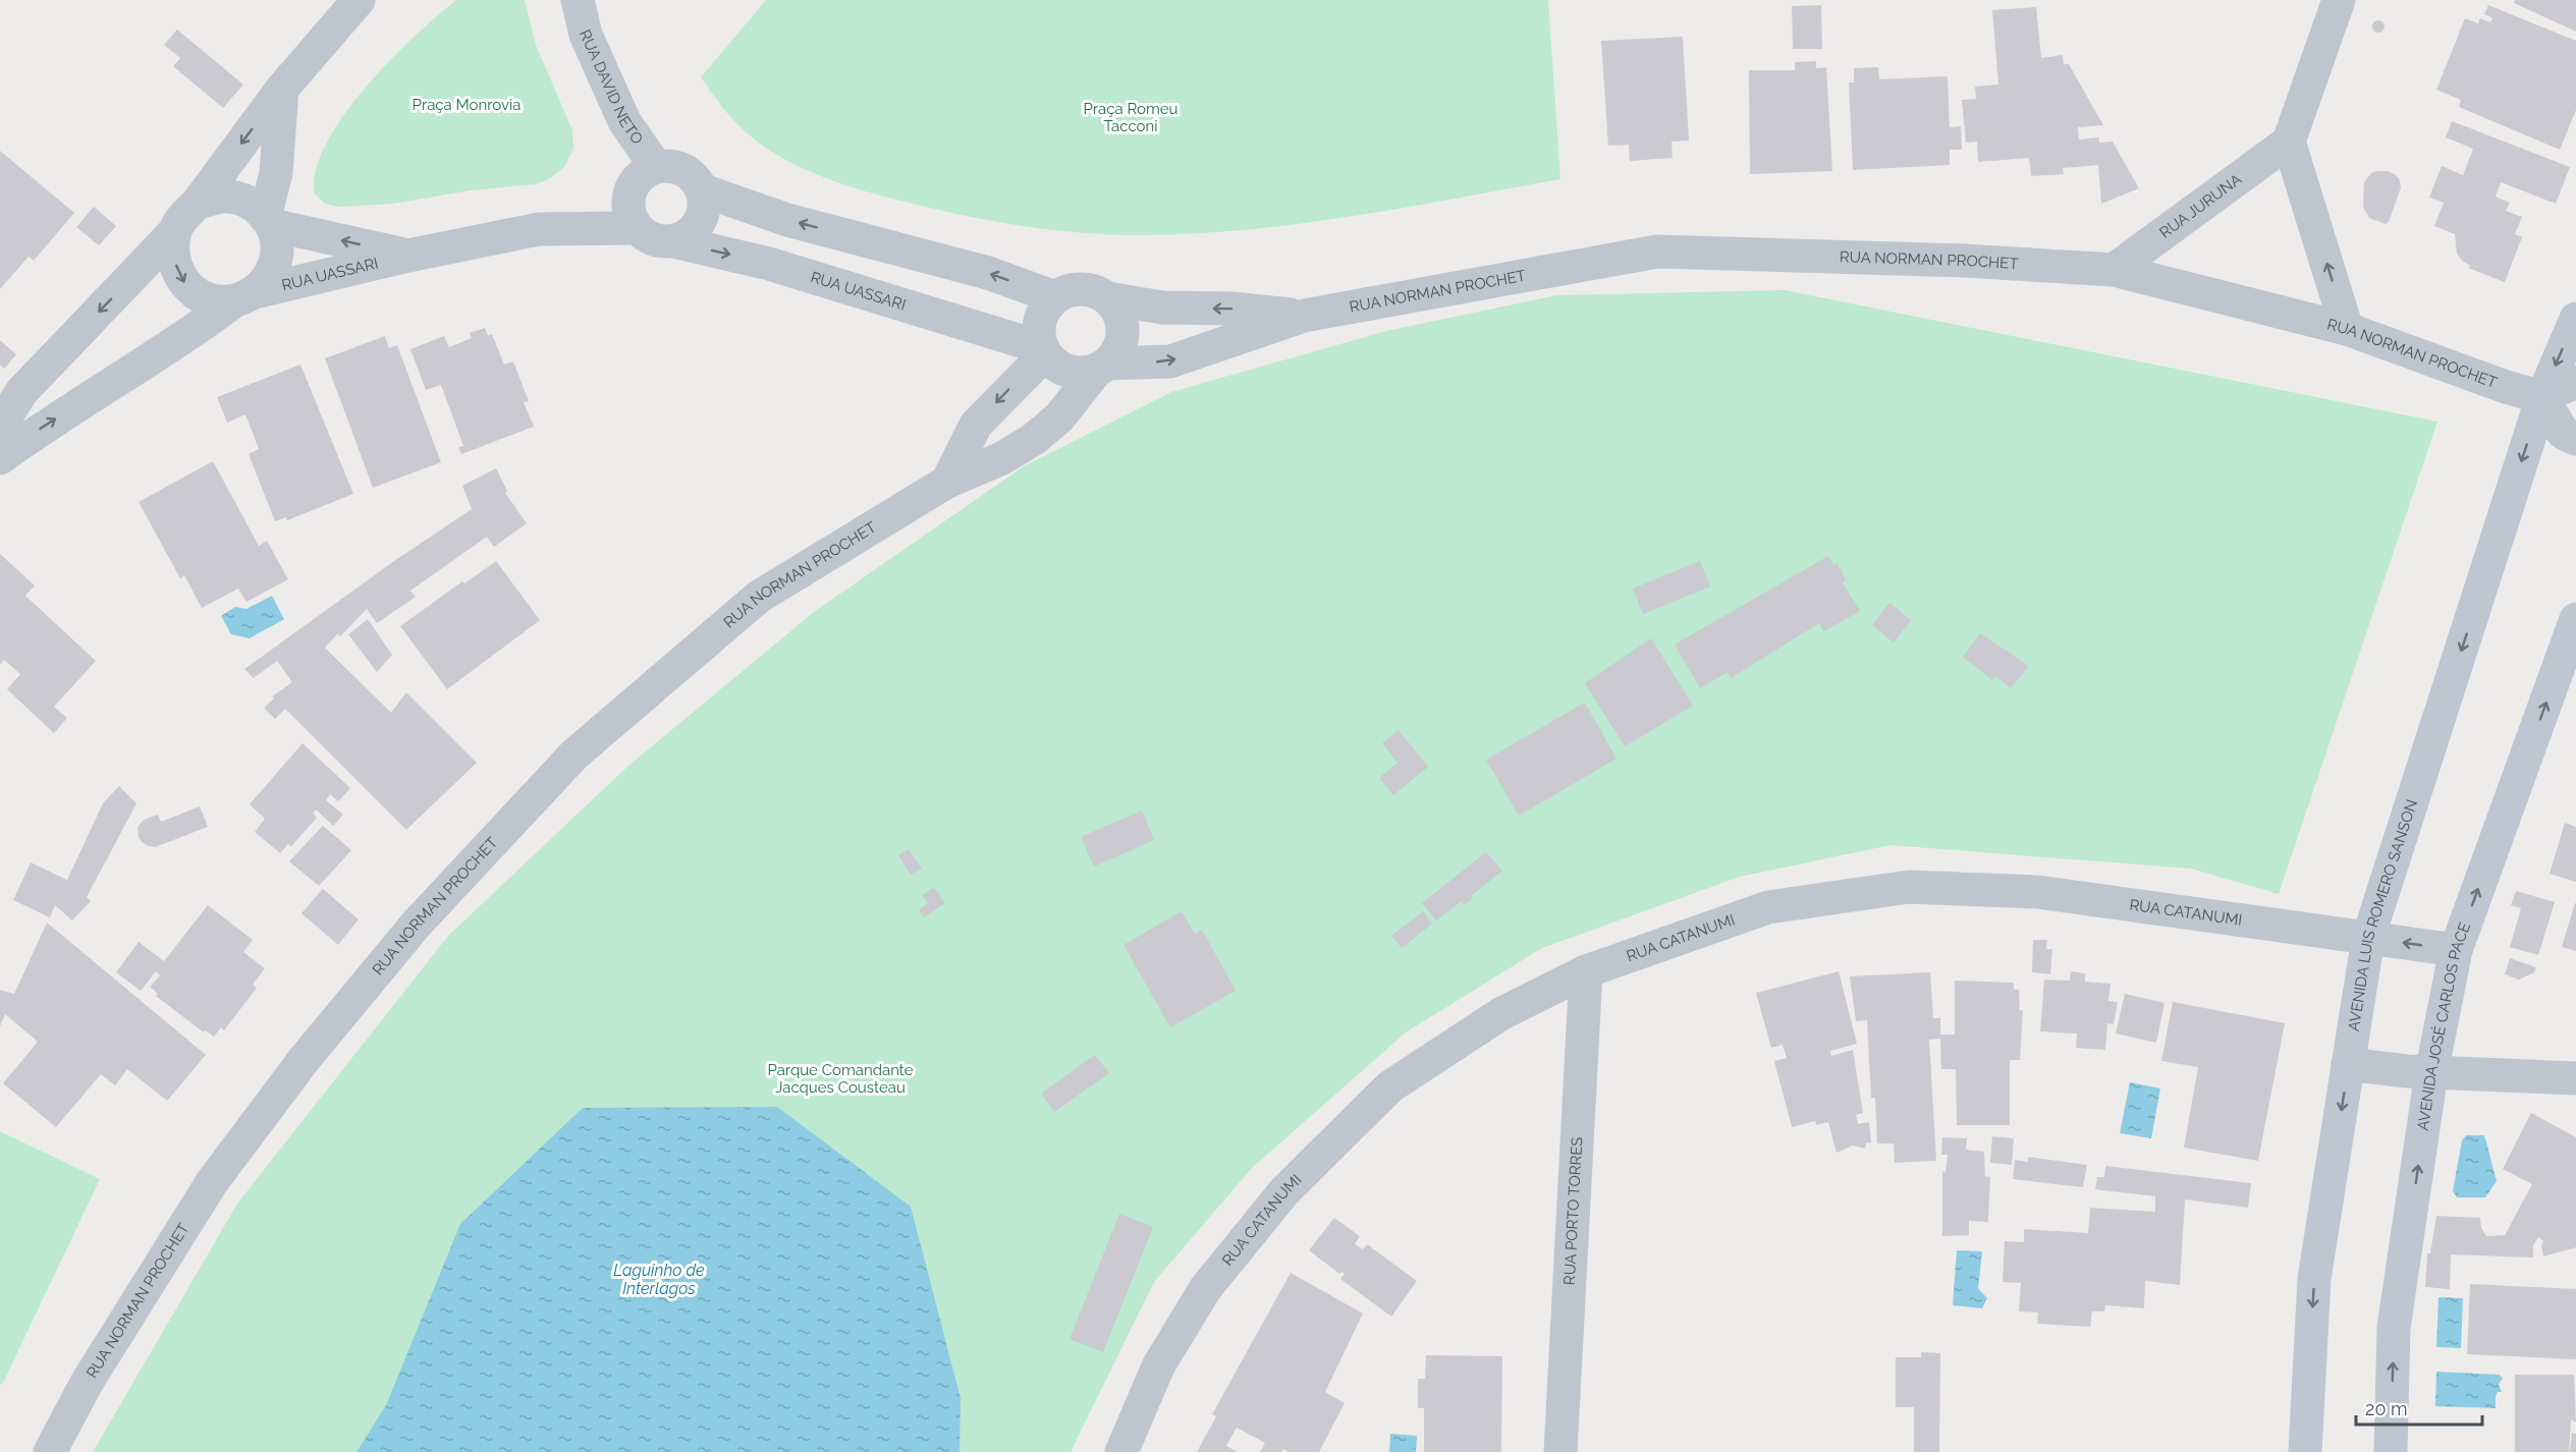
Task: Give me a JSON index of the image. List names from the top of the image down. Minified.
{"streets":{"main road":["AVENIDA LUIS ROMERO SANSON","AVENIDA JOSÉ CARLOS PACE"],"street":["RUA DAVID NETO","RUA JURUNA","RUA NORMAN PROCHET","RUA UASSARI","RUA CATANUMI","RUA PORTO TORRES"]},"crossings":[["RUA DAVID NETO","RUA UASSARI"],["RUA JURUNA","RUA NORMAN PROCHET"],["RUA NORMAN PROCHET","RUA UASSARI"],["RUA NORMAN PROCHET","AVENIDA LUIS ROMERO SANSON"],["RUA CATANUMI","AVENIDA LUIS ROMERO SANSON"],["RUA CATANUMI","AVENIDA JOSÉ CARLOS PACE"],["RUA CATANUMI","RUA PORTO TORRES"]],"one_way":["AVENIDA LUIS ROMERO SANSON","AVENIDA JOSÉ CARLOS PACE"],"water":["Laguinho de Interlagos"],"parks":["Praça Monrovia","Praça Romeu Tacconi","Parque Comandante Jacques Cousteau"],"scale_bar":"20 m"}
